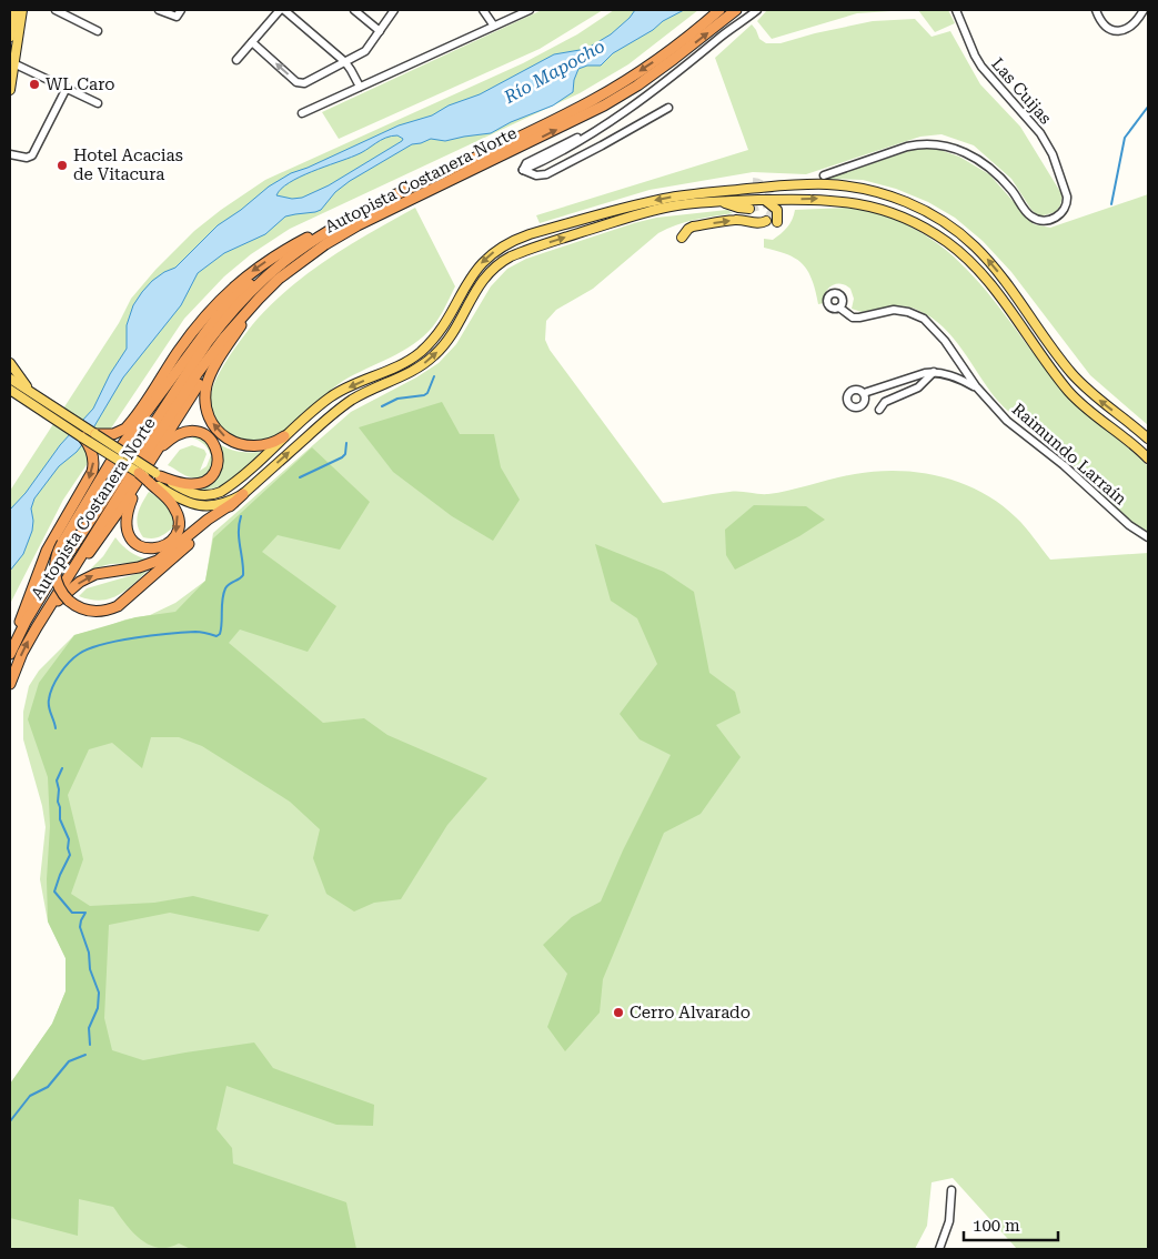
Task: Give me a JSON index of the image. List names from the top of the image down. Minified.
{"streets":{"highway":["Autopista Costanera Norte"],"street":["Las Cuijas","Raimundo Larraín"]},"water":["Río Mapocho"],"places":["WL Caro","Hotel Acacias de Vitacura","Cerro Alvarado"],"scale_bar":"100 m"}
